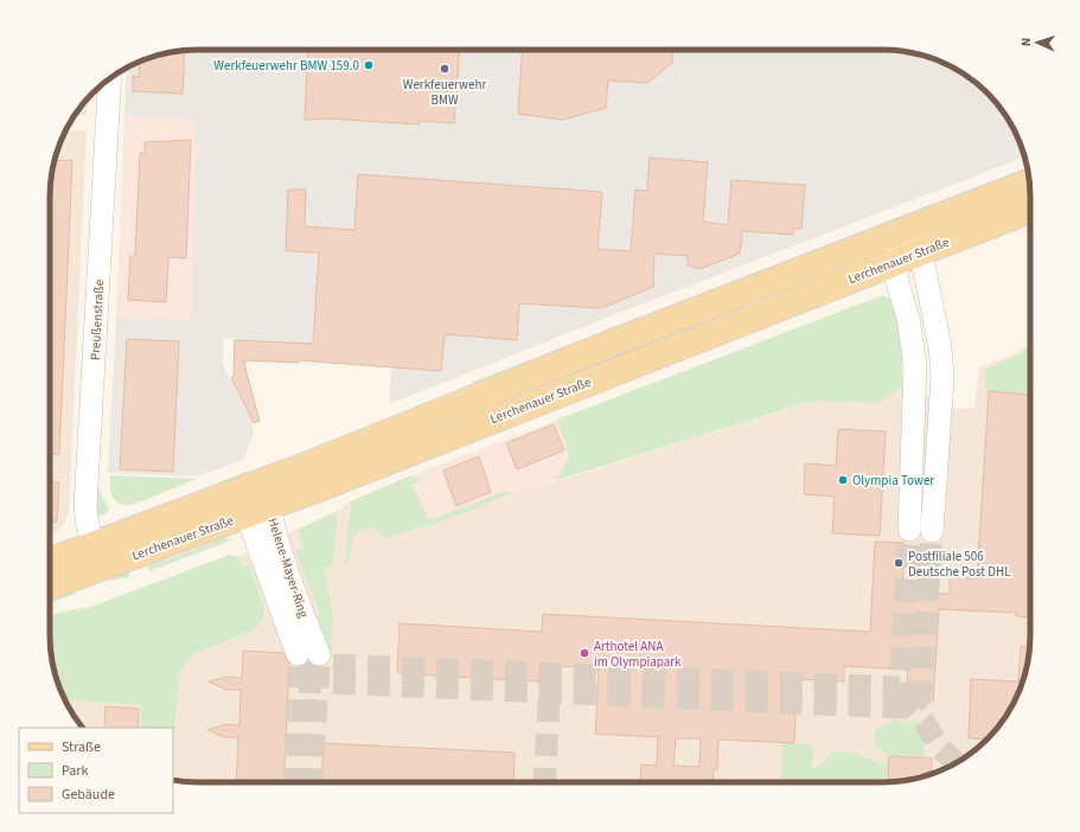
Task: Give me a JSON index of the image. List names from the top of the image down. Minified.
{"streets":{"main road":["Lerchenauer Straße"],"street":["Preußenstraße","Helene-Mayer-Ring"]},"crossings":[["Lerchenauer Straße","Preußenstraße"],["Lerchenauer Straße","Helene-Mayer-Ring"]],"places":["Werkfeuerwehr BMW 159.0","Werkfeuerwehr BMW","Olympia Tower","Postfiliale 506 Deutsche Post DHL","Arthotel ANA im Olympiapark"],"legend":["Straße","Park","Gebäude"],"north":"left"}
